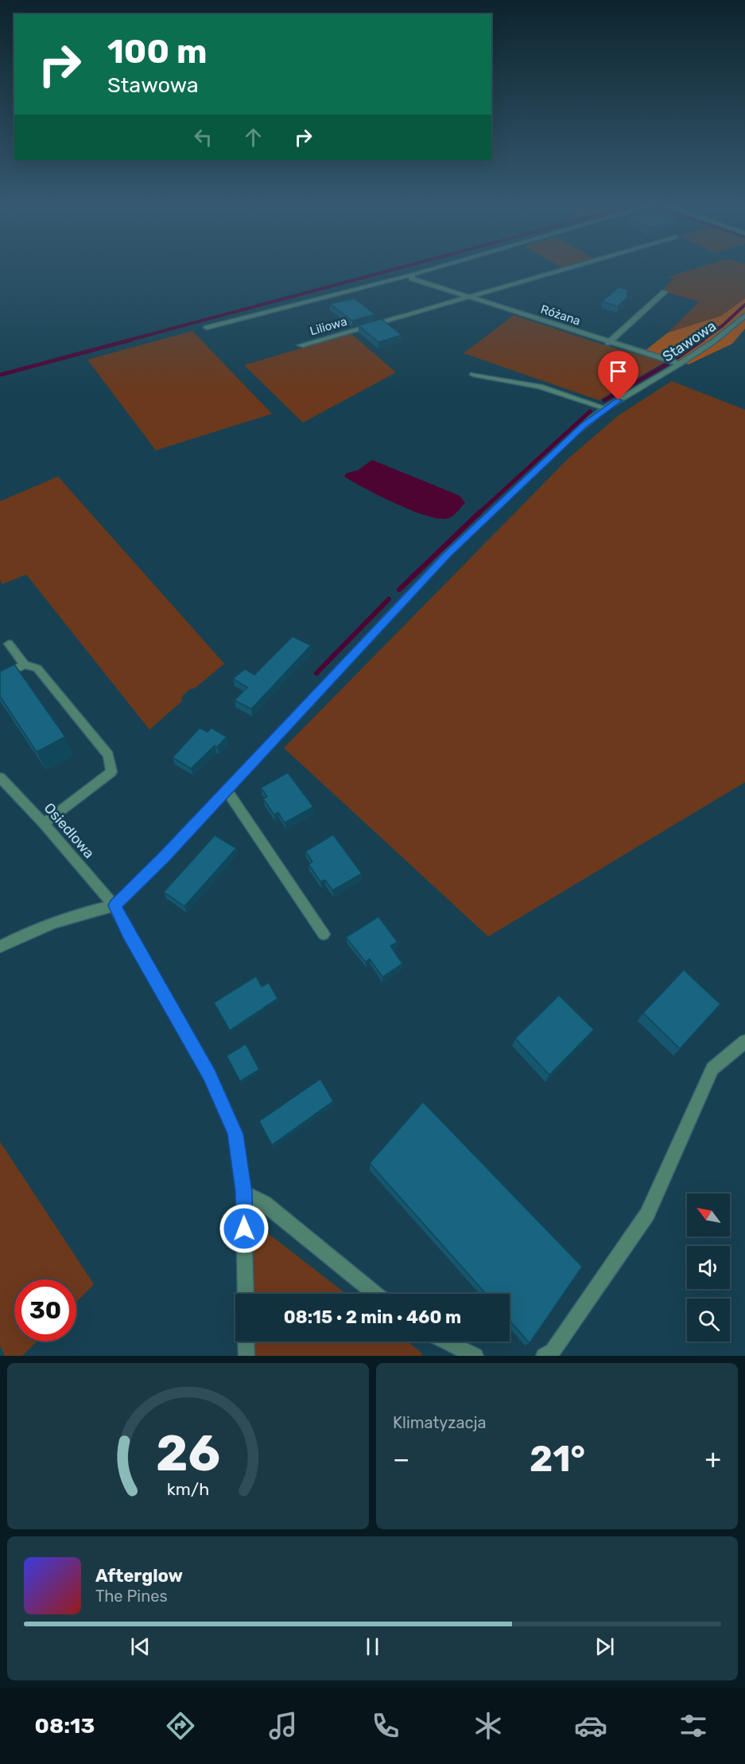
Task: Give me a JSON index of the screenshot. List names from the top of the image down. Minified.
{"streets":{"street":["Różana","Liliowa","Stawowa","Osiedlowa"]},"crossings":[["Różana","Liliowa"],["Różana","Stawowa"],["Stawowa","Osiedlowa"]],"north":"top left","page":{"turn":["100 m","Stawowa"],"limit":"30","trip":"08:15 · 2 min · 460 m","tile":"Klimatyzacja","heat":["−","21°","+"],"song":["Afterglow","The Pines"],"tabs":"08:13","gauge":["26","km/h"]}}
